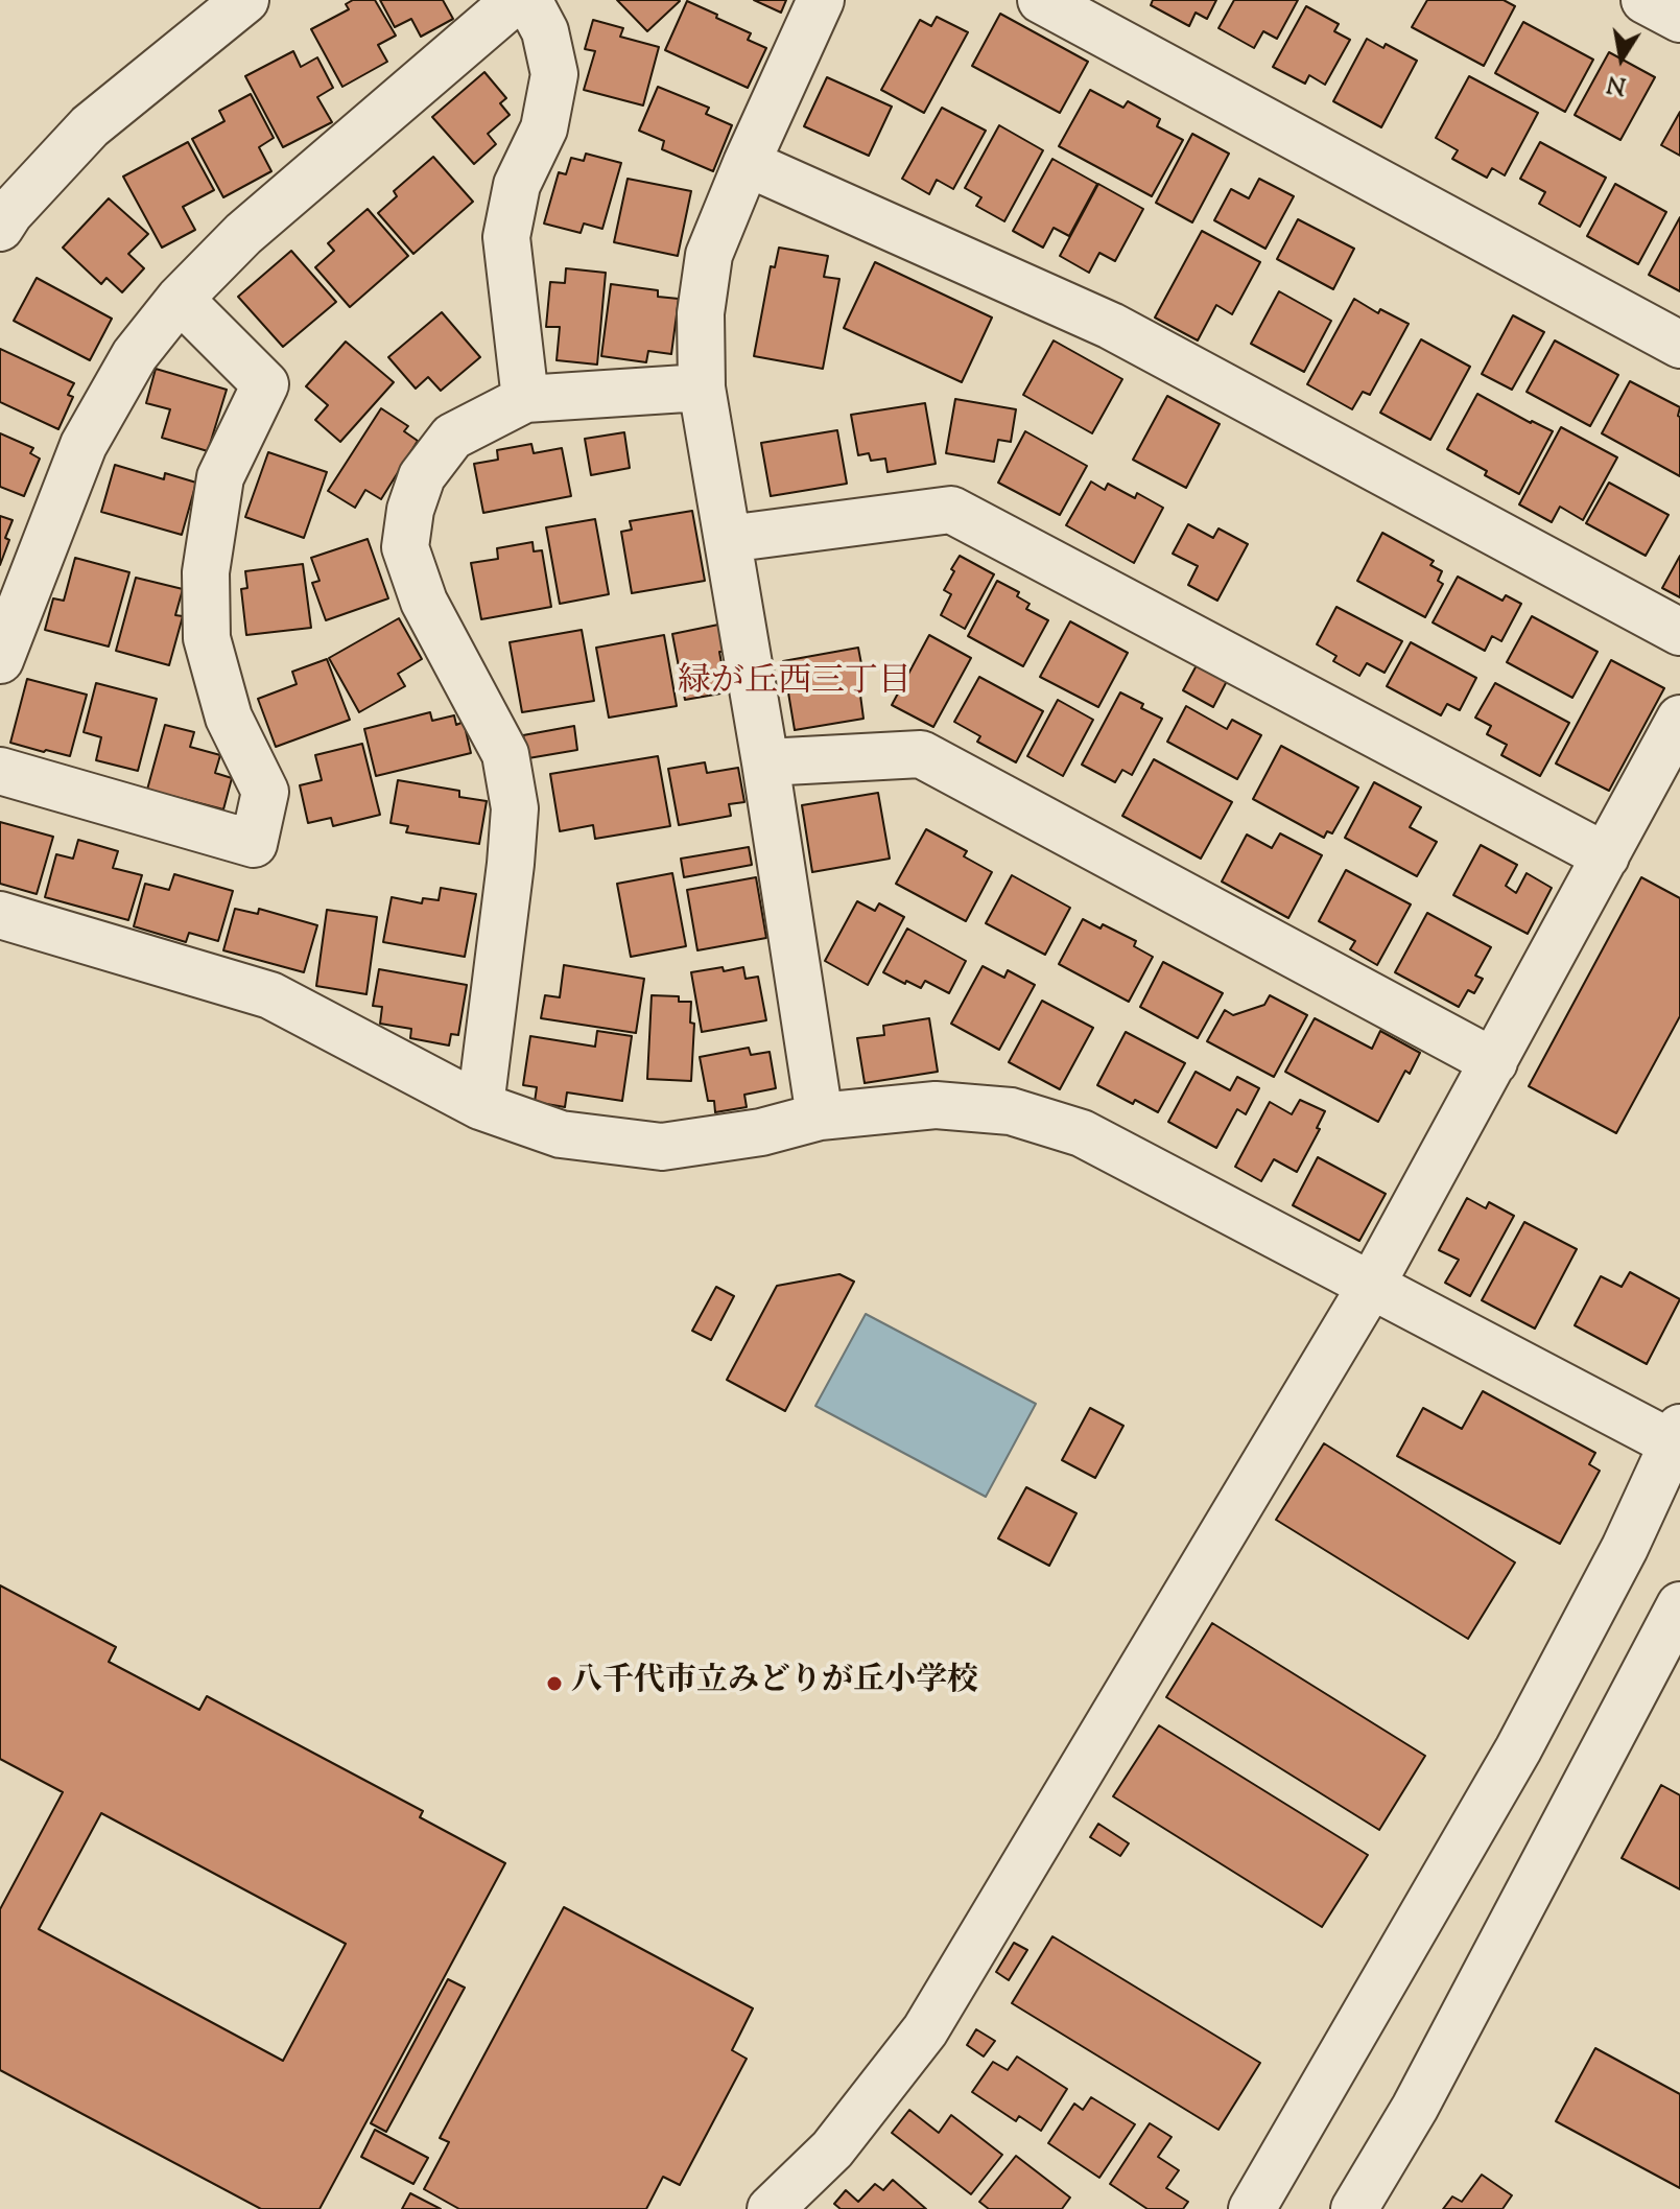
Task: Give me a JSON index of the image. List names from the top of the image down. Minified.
{"districts":["緑が丘西三丁目"],"places":["八千代市立みどりが丘小学校"],"north":"bottom"}
